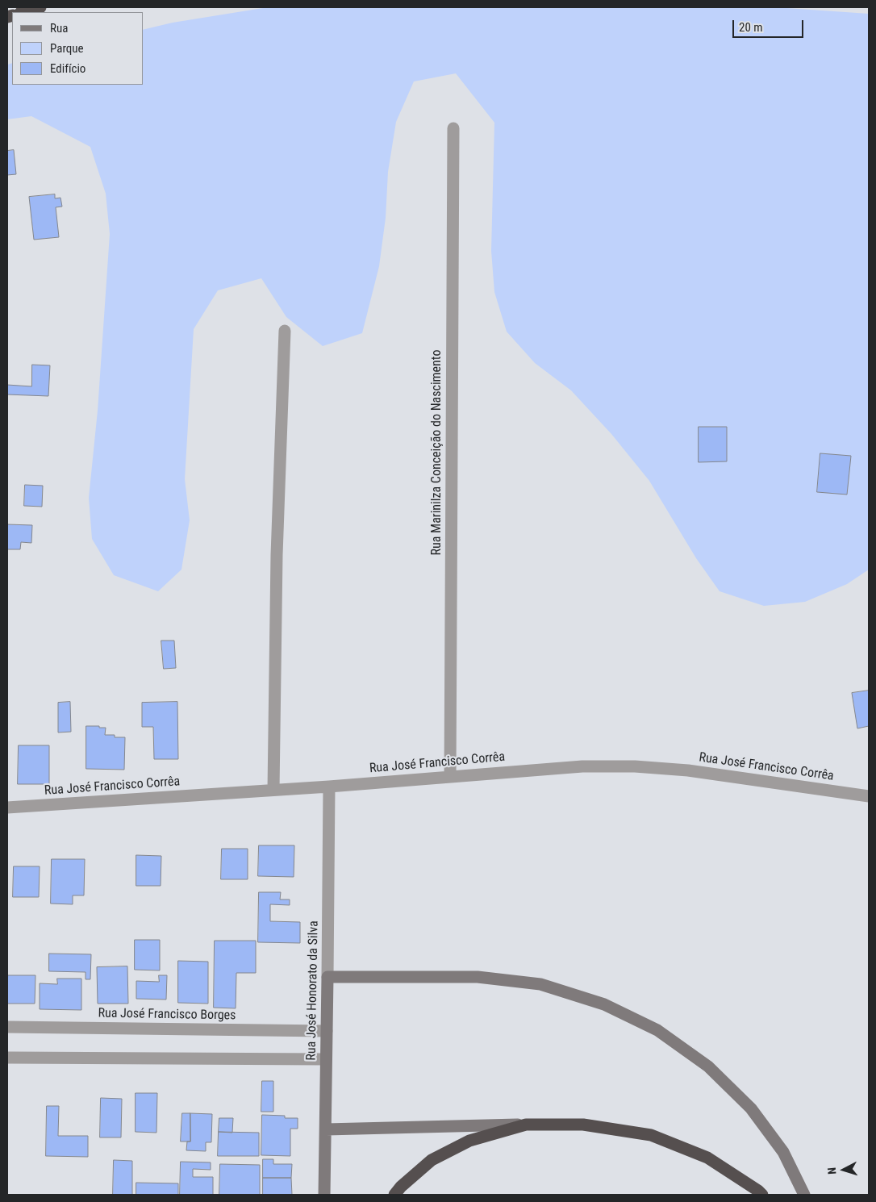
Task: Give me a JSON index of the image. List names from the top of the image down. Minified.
{"streets":{"main road":["Rua José Honorato da Silva"],"street":["Rua Marinilza Conceição do Nascimento","Rua José Francisco Corrêa","Rua José Francisco Borges"]},"crossings":[["Rua Marinilza Conceição do Nascimento","Rua José Francisco Corrêa"],["Rua José Francisco Corrêa","Rua José Honorato da Silva"],["Rua José Honorato da Silva","Rua José Francisco Borges"]],"legend":["Rua","Parque","Edifício"],"scale_bar":"20 m","north":"left"}
